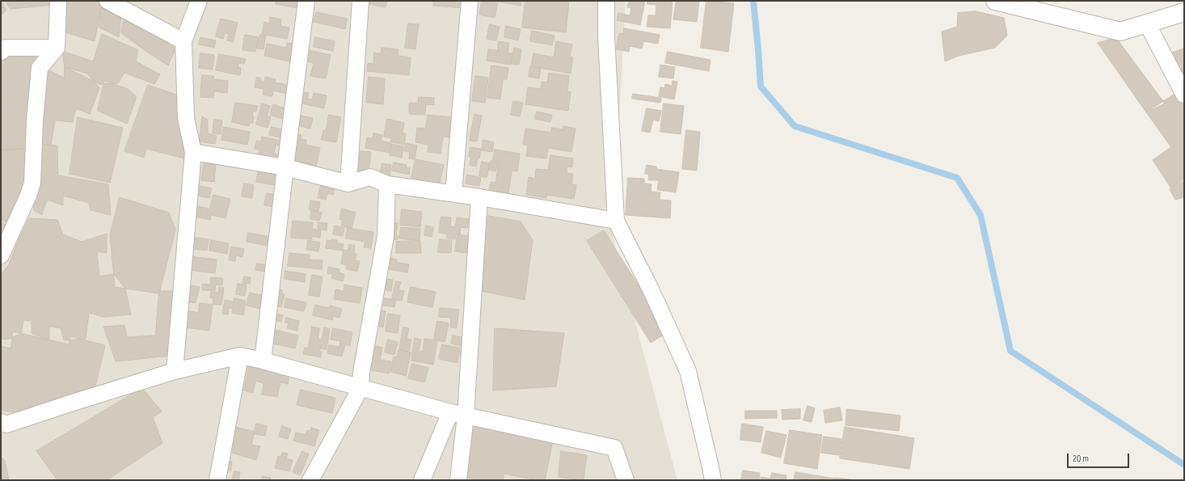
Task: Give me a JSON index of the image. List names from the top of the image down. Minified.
{"scale_bar":"20 m"}
